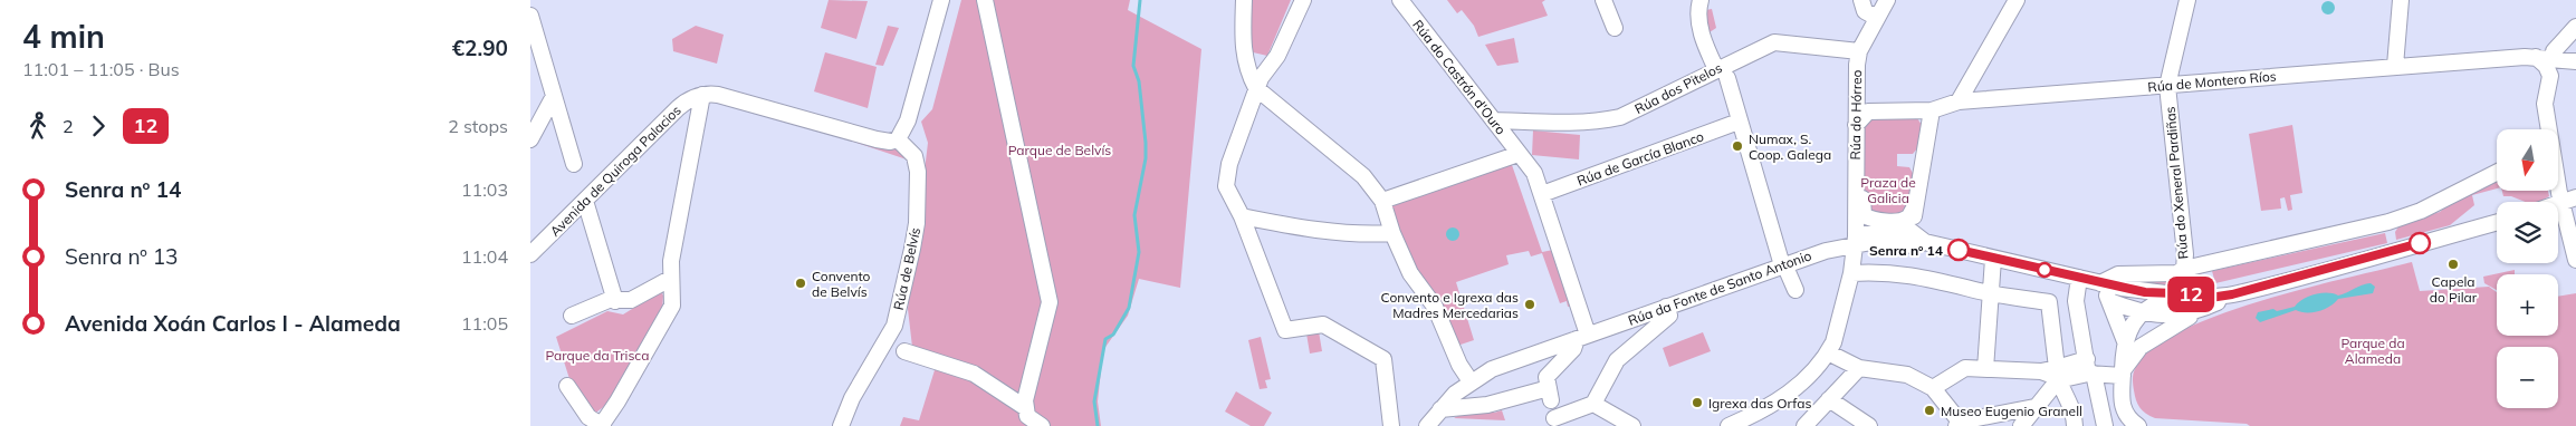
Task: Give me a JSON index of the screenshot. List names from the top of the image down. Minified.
{"streets":{"street":["Rúa do Castrón d'Ouro","Rúa de Montero Ríos","Rúa dos Pitelos","Rúa do Hórreo","Rúa de García Blanco","Avenida de Quiroga Palacios","Rúa do Xeneral Pardiñas","Rúa de Belvís","Rúa da Fonte de Santo Antonio"]},"crossings":[["Rúa do Castrón d'Ouro","Rúa dos Pitelos"],["Rúa do Castrón d'Ouro","Rúa de García Blanco"],["Rúa do Castrón d'Ouro","Rúa da Fonte de Santo Antonio"],["Rúa de Montero Ríos","Rúa do Hórreo"],["Rúa de Montero Ríos","Rúa do Xeneral Pardiñas"],["Rúa dos Pitelos","Rúa do Hórreo"],["Rúa do Hórreo","Rúa da Fonte de Santo Antonio"]],"parks":["Parque de Belvís","Praza de Galicia","Parque da Alameda","Parque da Trisca"],"places":["Numax, S. Coop. Galega","Senra nº 14","Capela do Pilar","Convento de Belvís","Convento e Igrexa das Madres Mercedarias","Igrexa das Orfas","Museo Eugenio Granell"],"lines":["bus line 12"],"north":"bottom","page":{"heading":["4 min","11:01 – 11:05 · Bus","€2.90"],"on_map":"12","legs":["2","12","2 stops"],"map_buttons":["+","−"],"list":[{"name":"Senra nº 14","value":"11:03"},{"name":"Senra nº 13","value":"11:04"},{"name":"Avenida Xoán Carlos I - Alameda","value":"11:05"}]}}
